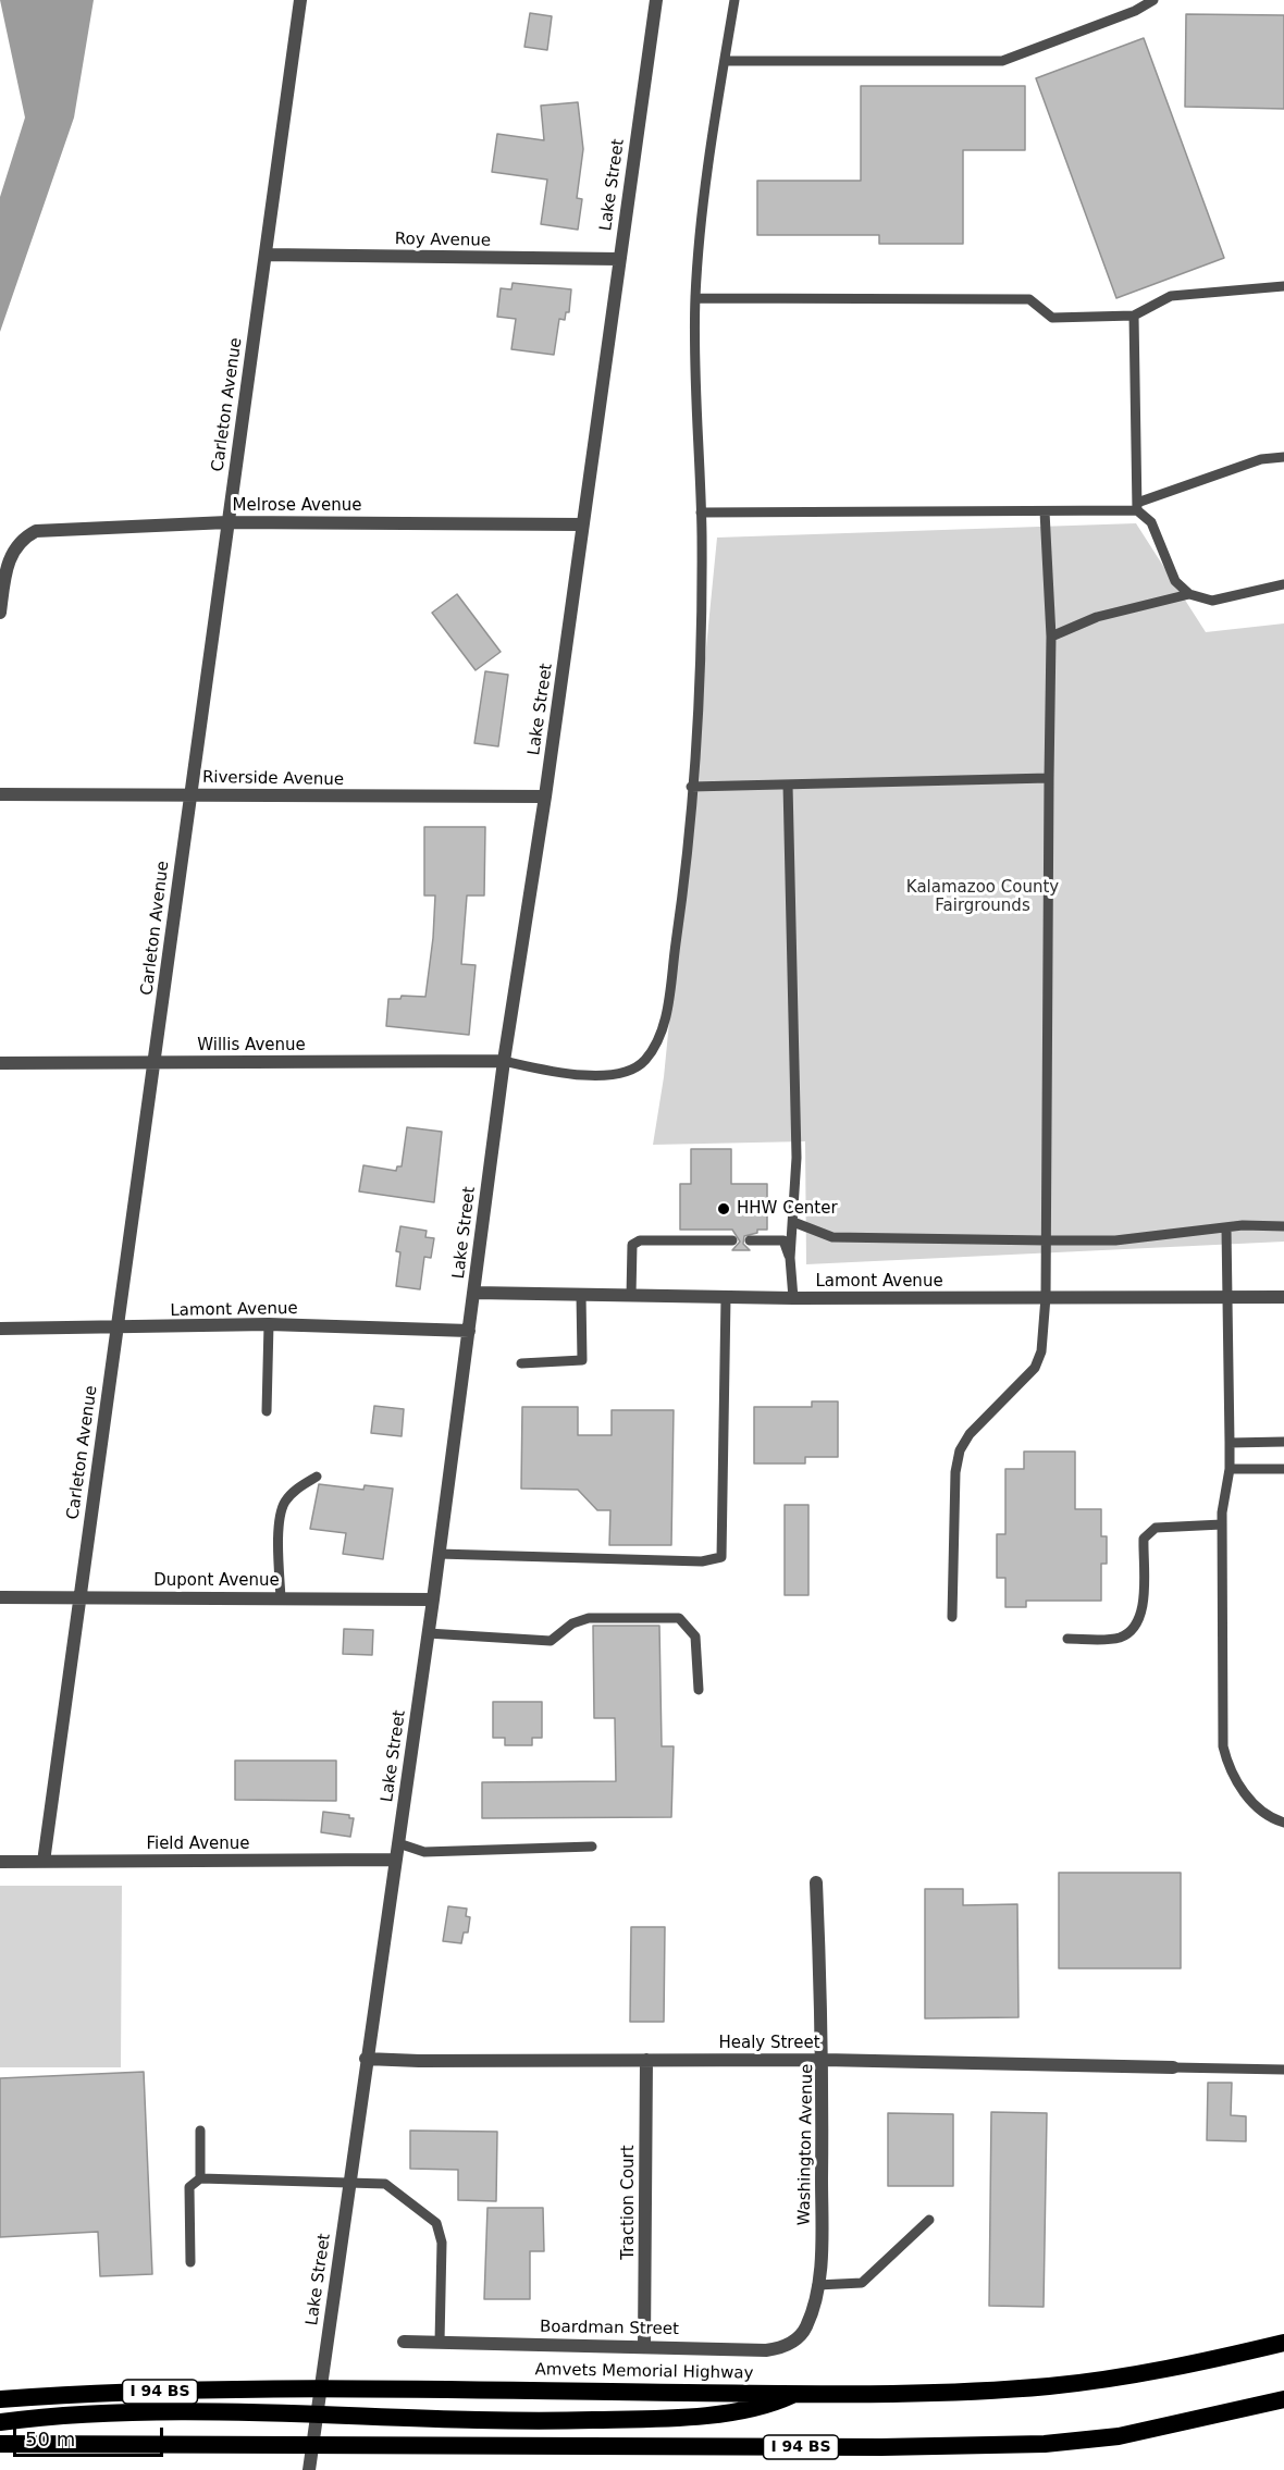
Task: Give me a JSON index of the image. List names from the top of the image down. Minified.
{"streets":{"highway":["Amvets Memorial Highway","I 94 BS"],"street":["Lake Street","Roy Avenue","Carleton Avenue","Melrose Avenue","Riverside Avenue","Willis Avenue","Lamont Avenue","Dupont Avenue","Field Avenue","Healy Street","Washington Avenue","Traction Court","Boardman Street"]},"crossings":[["Lake Street","Roy Avenue"],["Lake Street","Melrose Avenue"],["Lake Street","Riverside Avenue"],["Lake Street","Willis Avenue"],["Lake Street","Lamont Avenue"],["Lake Street","Dupont Avenue"],["Lake Street","Field Avenue"],["Lake Street","Healy Street"],["Lake Street","Amvets Memorial Highway"],["Lake Street","I 94 BS"],["Roy Avenue","Carleton Avenue"],["Carleton Avenue","Melrose Avenue"],["Carleton Avenue","Riverside Avenue"],["Carleton Avenue","Willis Avenue"],["Carleton Avenue","Lamont Avenue"],["Carleton Avenue","Dupont Avenue"],["Carleton Avenue","Field Avenue"],["Healy Street","Washington Avenue"],["Healy Street","Traction Court"],["Washington Avenue","Boardman Street"],["Traction Court","Boardman Street"]],"parks":["Kalamazoo County Fairgrounds"],"places":["HHW Center"],"scale_bar":"50 m"}
